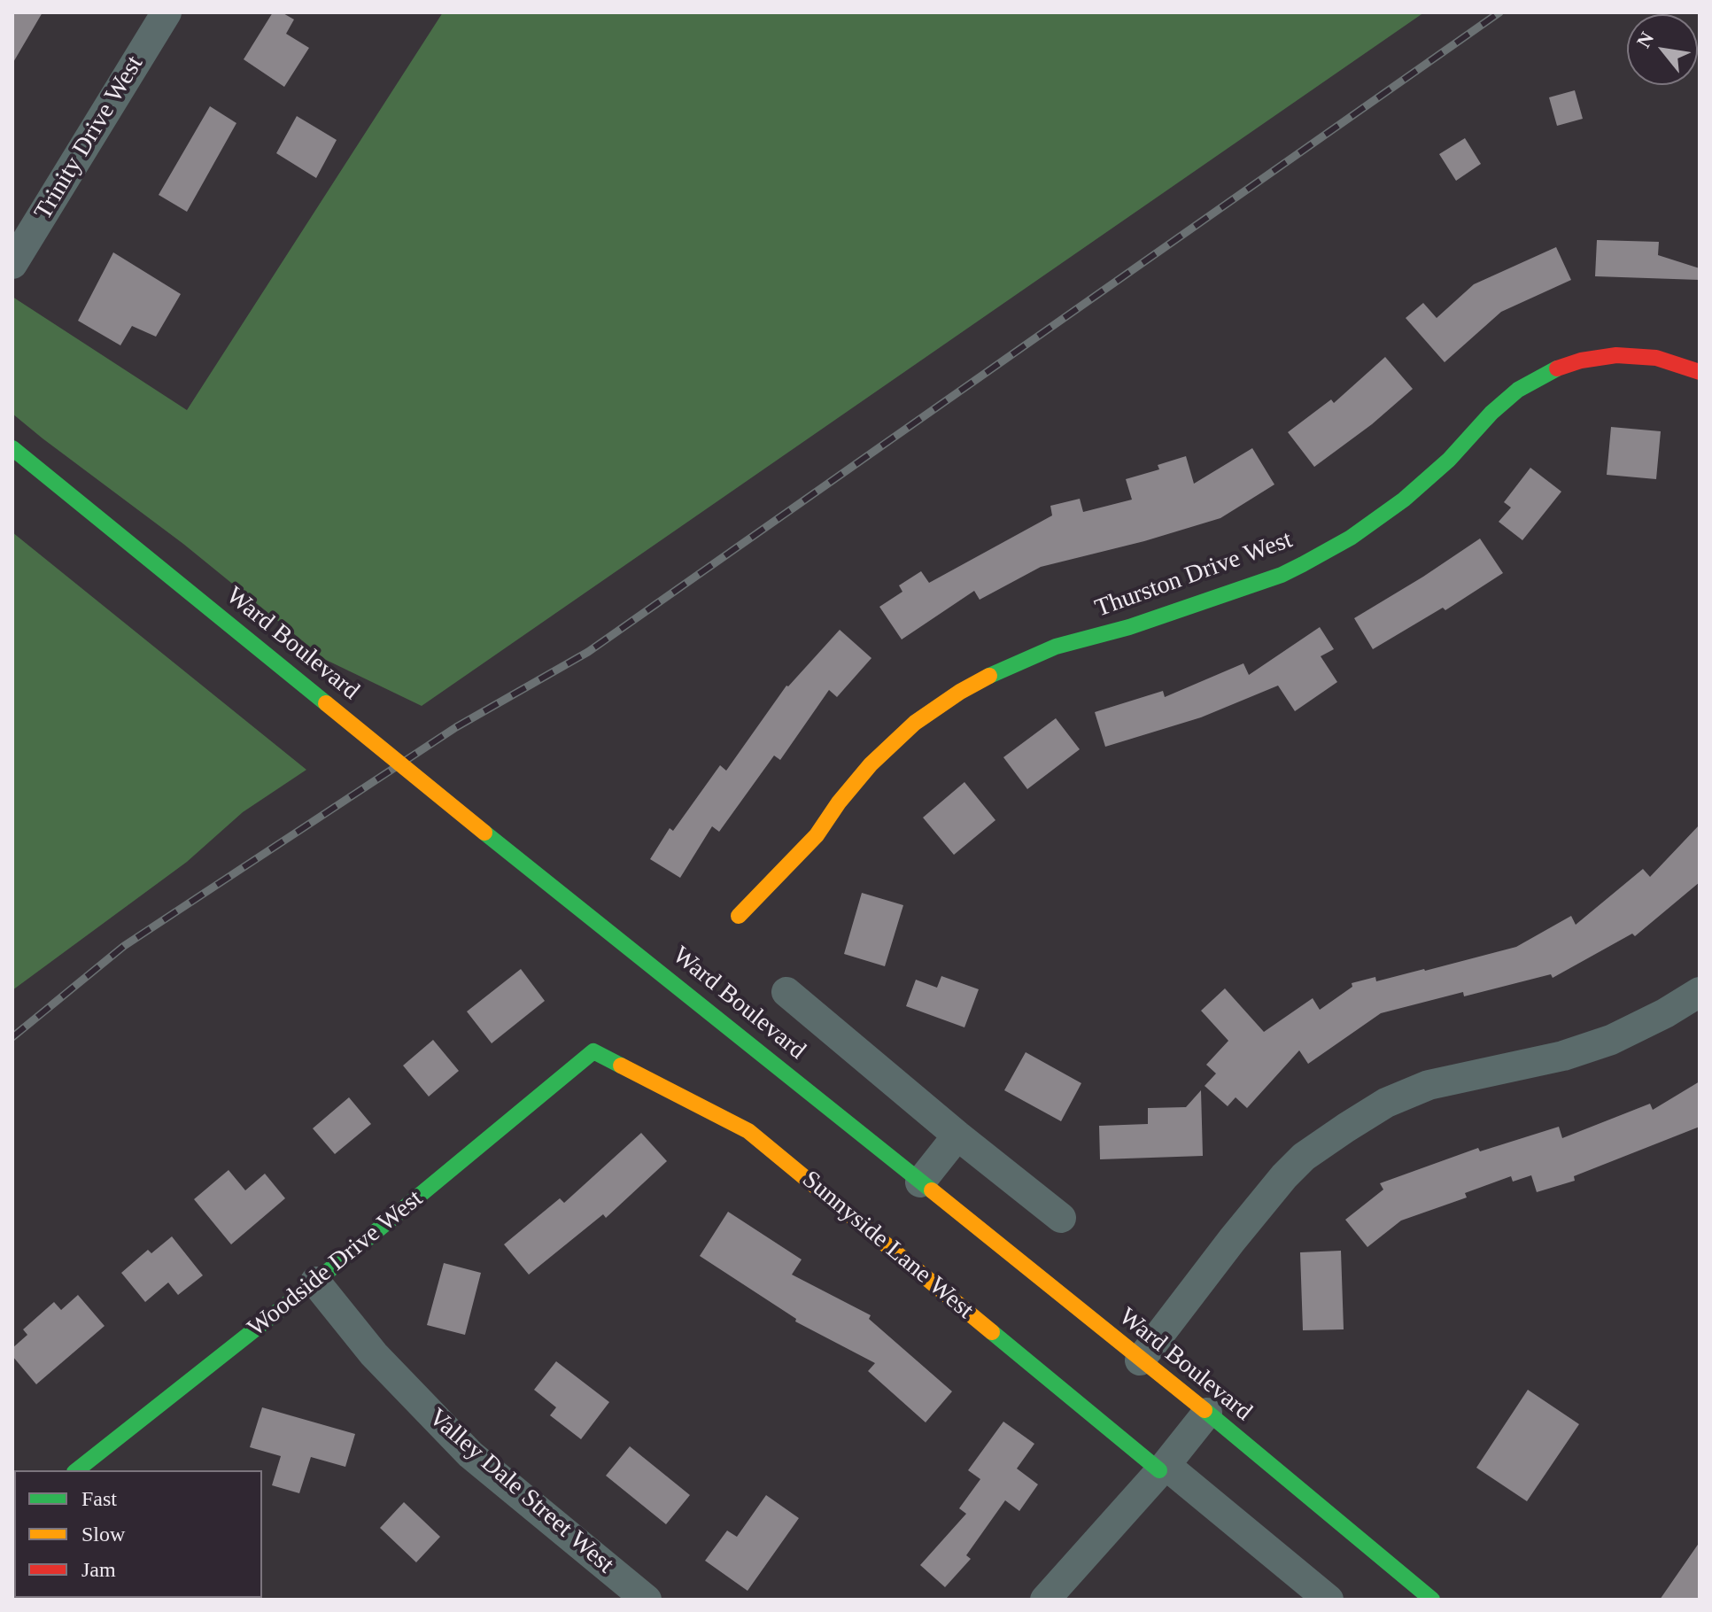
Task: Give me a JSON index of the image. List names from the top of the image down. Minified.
{"streets":{"street":["Trinity Drive West","Thurston Drive West","Ward Boulevard","Sunnyside Lane West","Woodside Drive West","Valley Dale Street West"]},"crossings":[["Sunnyside Lane West","Woodside Drive West"],["Woodside Drive West","Valley Dale Street West"]],"legend":["Fast","Slow","Jam"],"north":"top left"}
